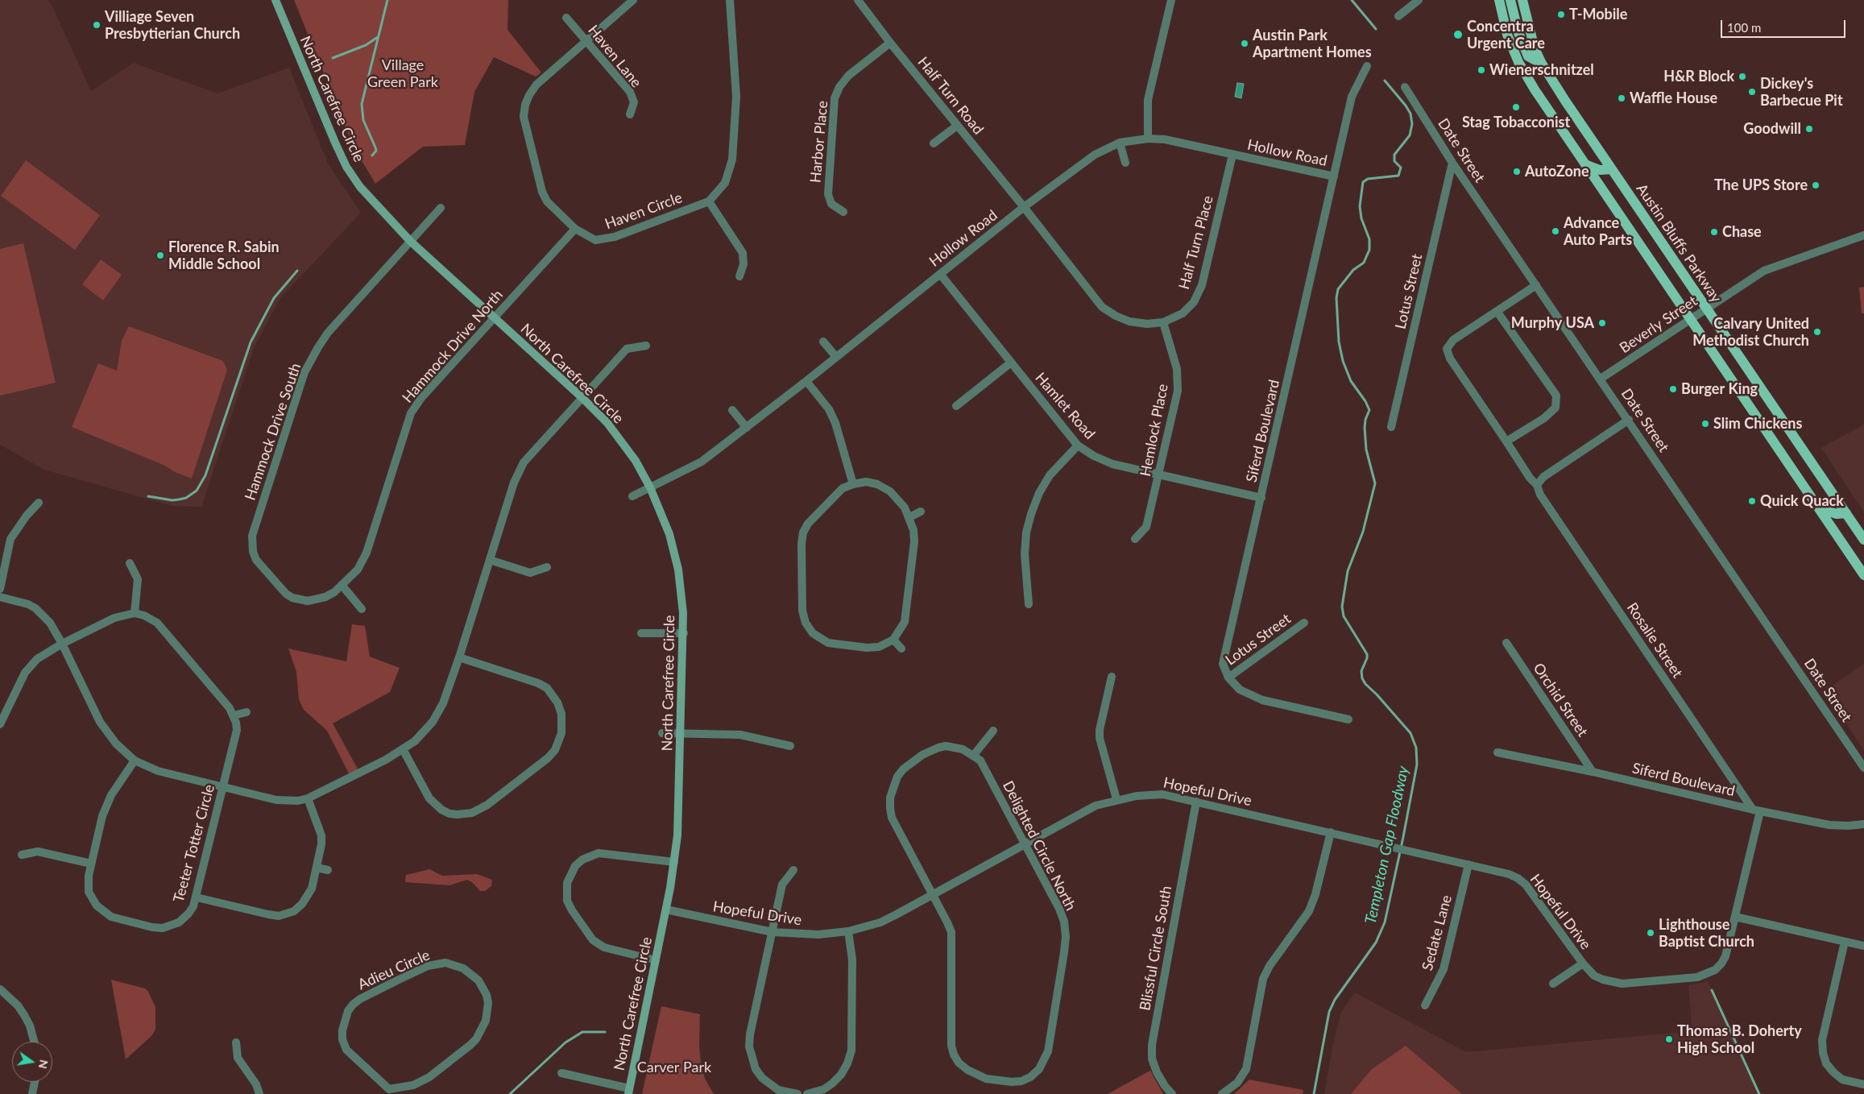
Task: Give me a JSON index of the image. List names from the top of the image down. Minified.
{"streets":{"main road":["North Carefree Circle","Austin Bluffs Parkway"],"street":["Haven Lane","Half Turn Road","Harbor Place","Date Street","Hollow Road","Haven Circle","Half Turn Place","Lotus Street","Beverly Street","Hammock Drive North","Hamlet Road","Hemlock Place","Siferd Boulevard","Hammock Drive South","Rosalie Street","Orchid Street","Hopeful Drive","Teeter Totter Circle","Delighted Circle North","Sedate Lane","Blissful Circle South","Adieu Circle"]},"crossings":[["Haven Lane","Haven Circle"],["Half Turn Road","Harbor Place"],["Half Turn Road","Hollow Road"],["Half Turn Road","Half Turn Place"],["North Carefree Circle","Hollow Road"],["North Carefree Circle","Hammock Drive North"],["North Carefree Circle","Hammock Drive South"],["North Carefree Circle","Hopeful Drive"],["Date Street","Lotus Street"],["Date Street","Beverly Street"],["Hollow Road","Half Turn Place"],["Hollow Road","Hamlet Road"],["Hollow Road","Siferd Boulevard"],["Haven Circle","Hammock Drive North"],["Half Turn Place","Hemlock Place"],["Austin Bluffs Parkway","Beverly Street"],["Lotus Street","Siferd Boulevard"],["Hammock Drive North","Hammock Drive South"],["Hamlet Road","Hemlock Place"],["Hamlet Road","Siferd Boulevard"],["Siferd Boulevard","Rosalie Street"],["Siferd Boulevard","Orchid Street"],["Siferd Boulevard","Hopeful Drive"],["Rosalie Street","Hopeful Drive"],["Hopeful Drive","Delighted Circle North"],["Hopeful Drive","Sedate Lane"],["Hopeful Drive","Blissful Circle South"]],"water":["Templeton Gap Floodway"],"parks":["Village Green Park","Carver Park"],"places":["T-Mobile","Villiage Seven Presbytierian Church","Concentra Urgent Care","Austin Park Apartment Homes","Wienerschnitzel","H&R Block","Dickey's Barbecue Pit","Waffle House","Stag Tobacconist","Goodwill","AutoZone","The UPS Store","Advance Auto Parts","Chase","Florence R. Sabin Middle School","Murphy USA","Calvary United Methodist Church","Burger King","Slim Chickens","Quick Quack","Lighthouse Baptist Church","Thomas B. Doherty High School"],"scale_bar":"100 m","north":"right"}
